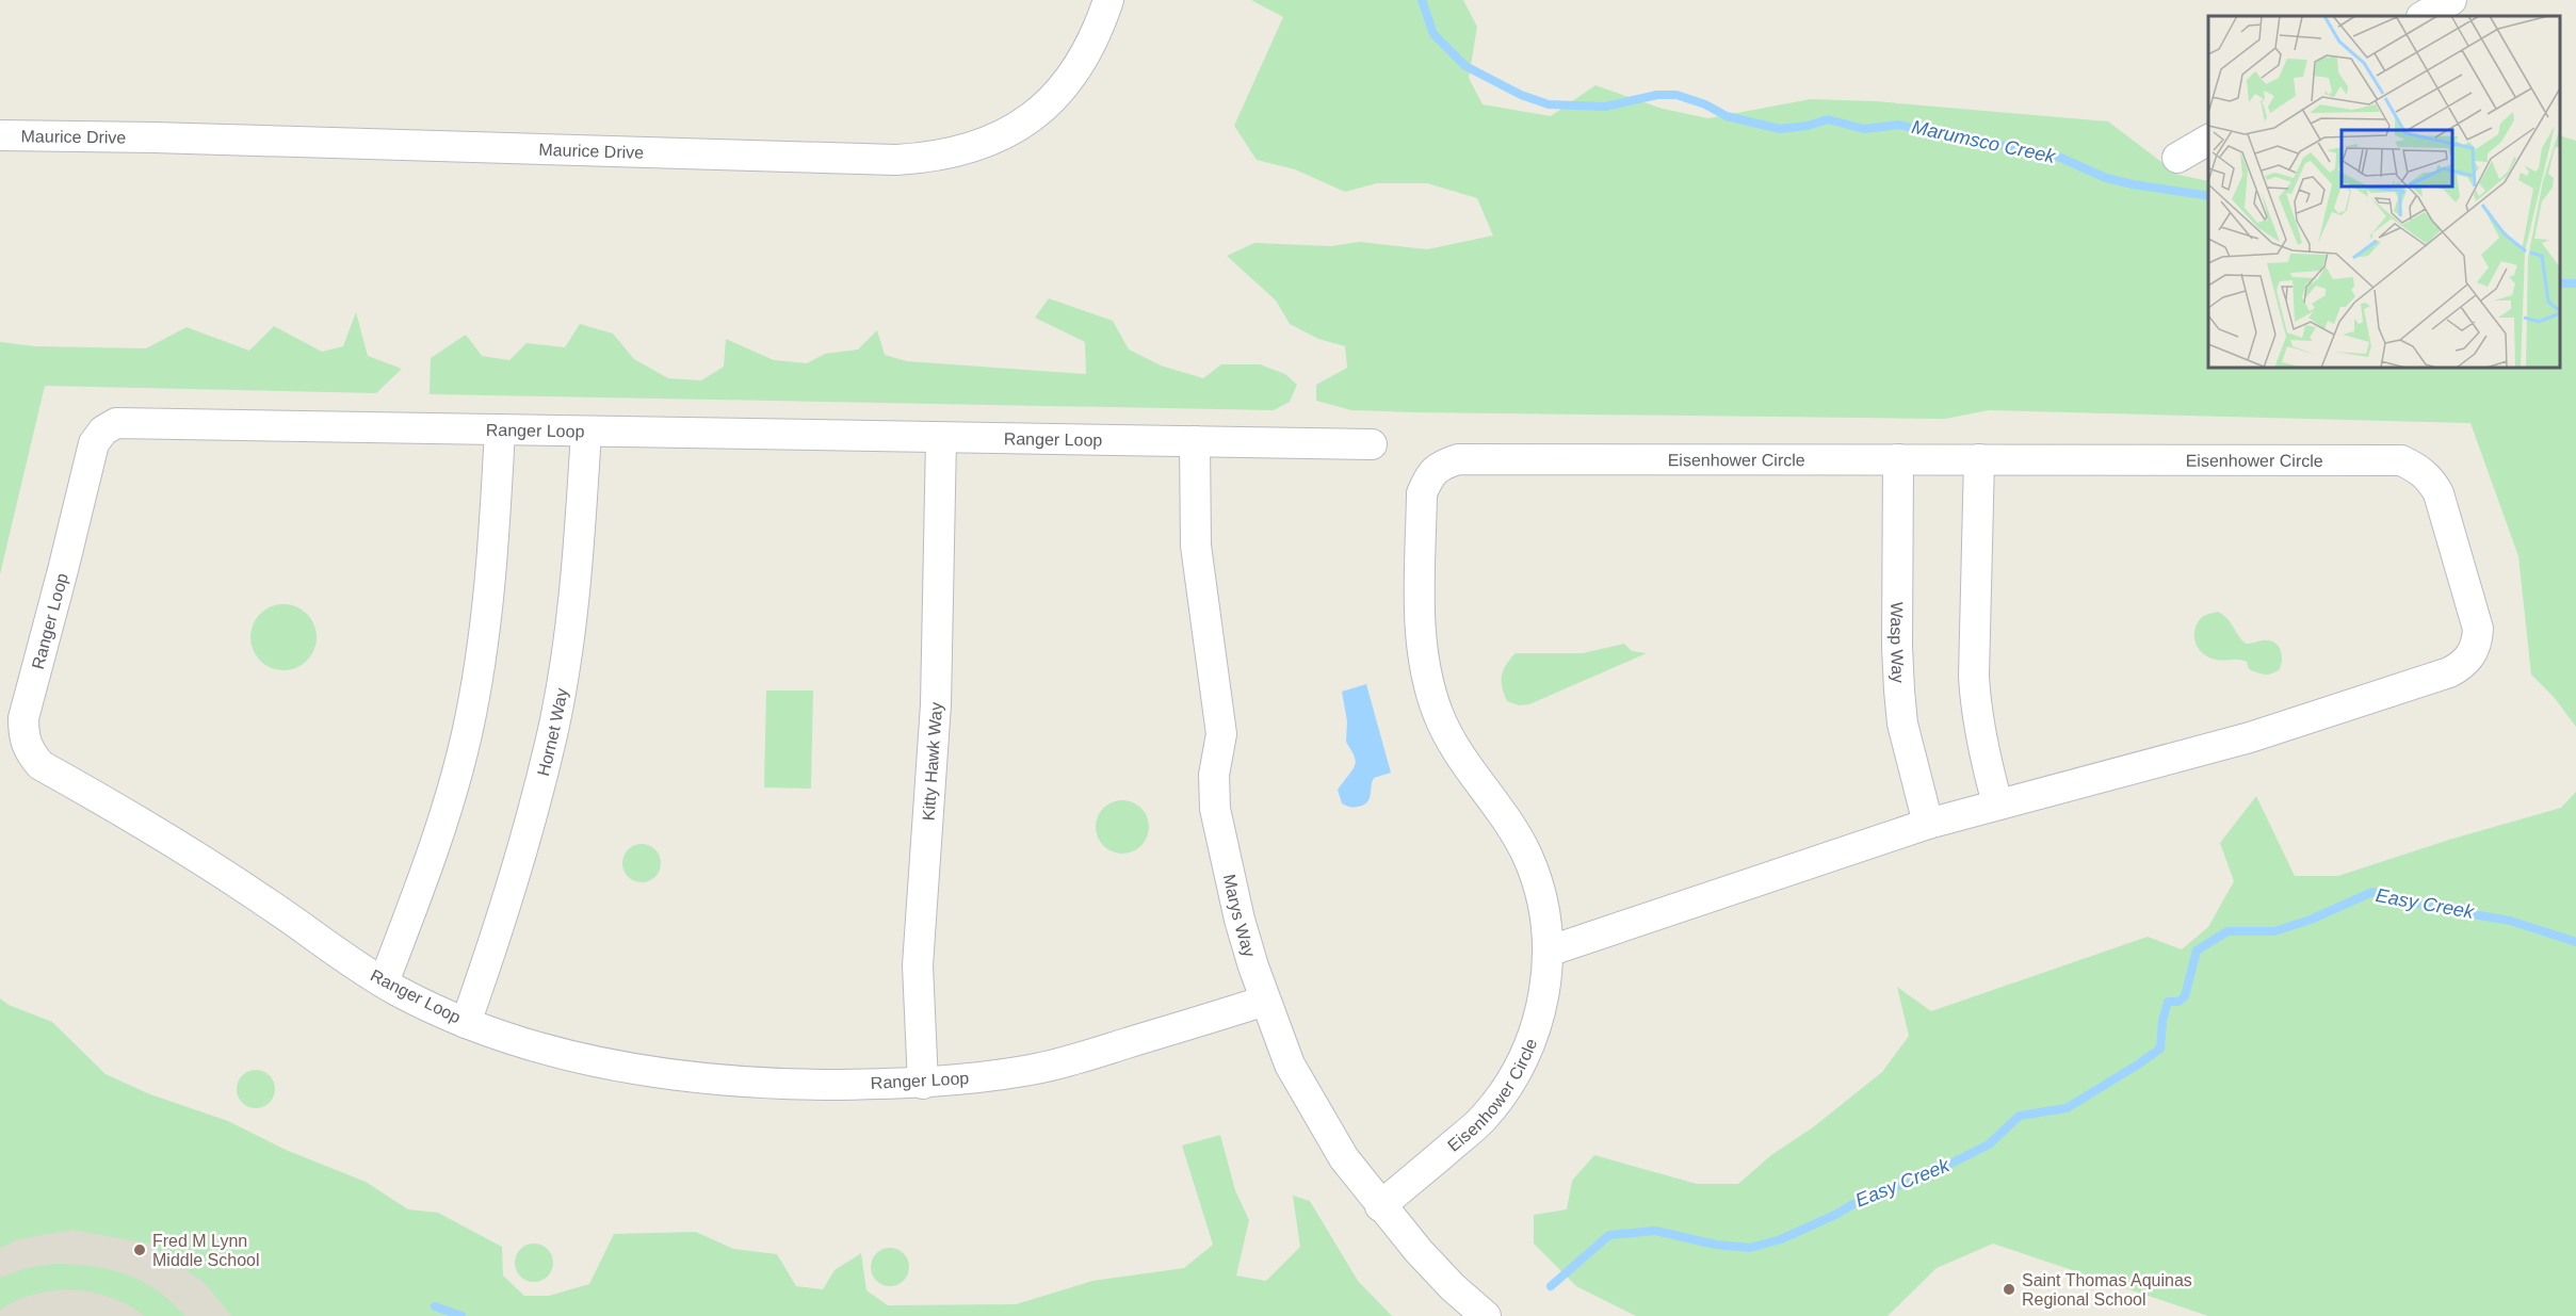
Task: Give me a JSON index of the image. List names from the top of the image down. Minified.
{"streets":{"street":["Maurice Drive","Ranger Loop","Eisenhower Circle","Wasp Way","Hornet Way","Kitty Hawk Way","Marys Way"]},"crossings":[["Ranger Loop","Hornet Way"],["Ranger Loop","Kitty Hawk Way"],["Ranger Loop","Marys Way"],["Eisenhower Circle","Wasp Way"],["Eisenhower Circle","Marys Way"]],"water":["Marumsco Creek","Easy Creek"],"places":["Fred M Lynn Middle School","Saint Thomas Aquinas Regional School"]}
